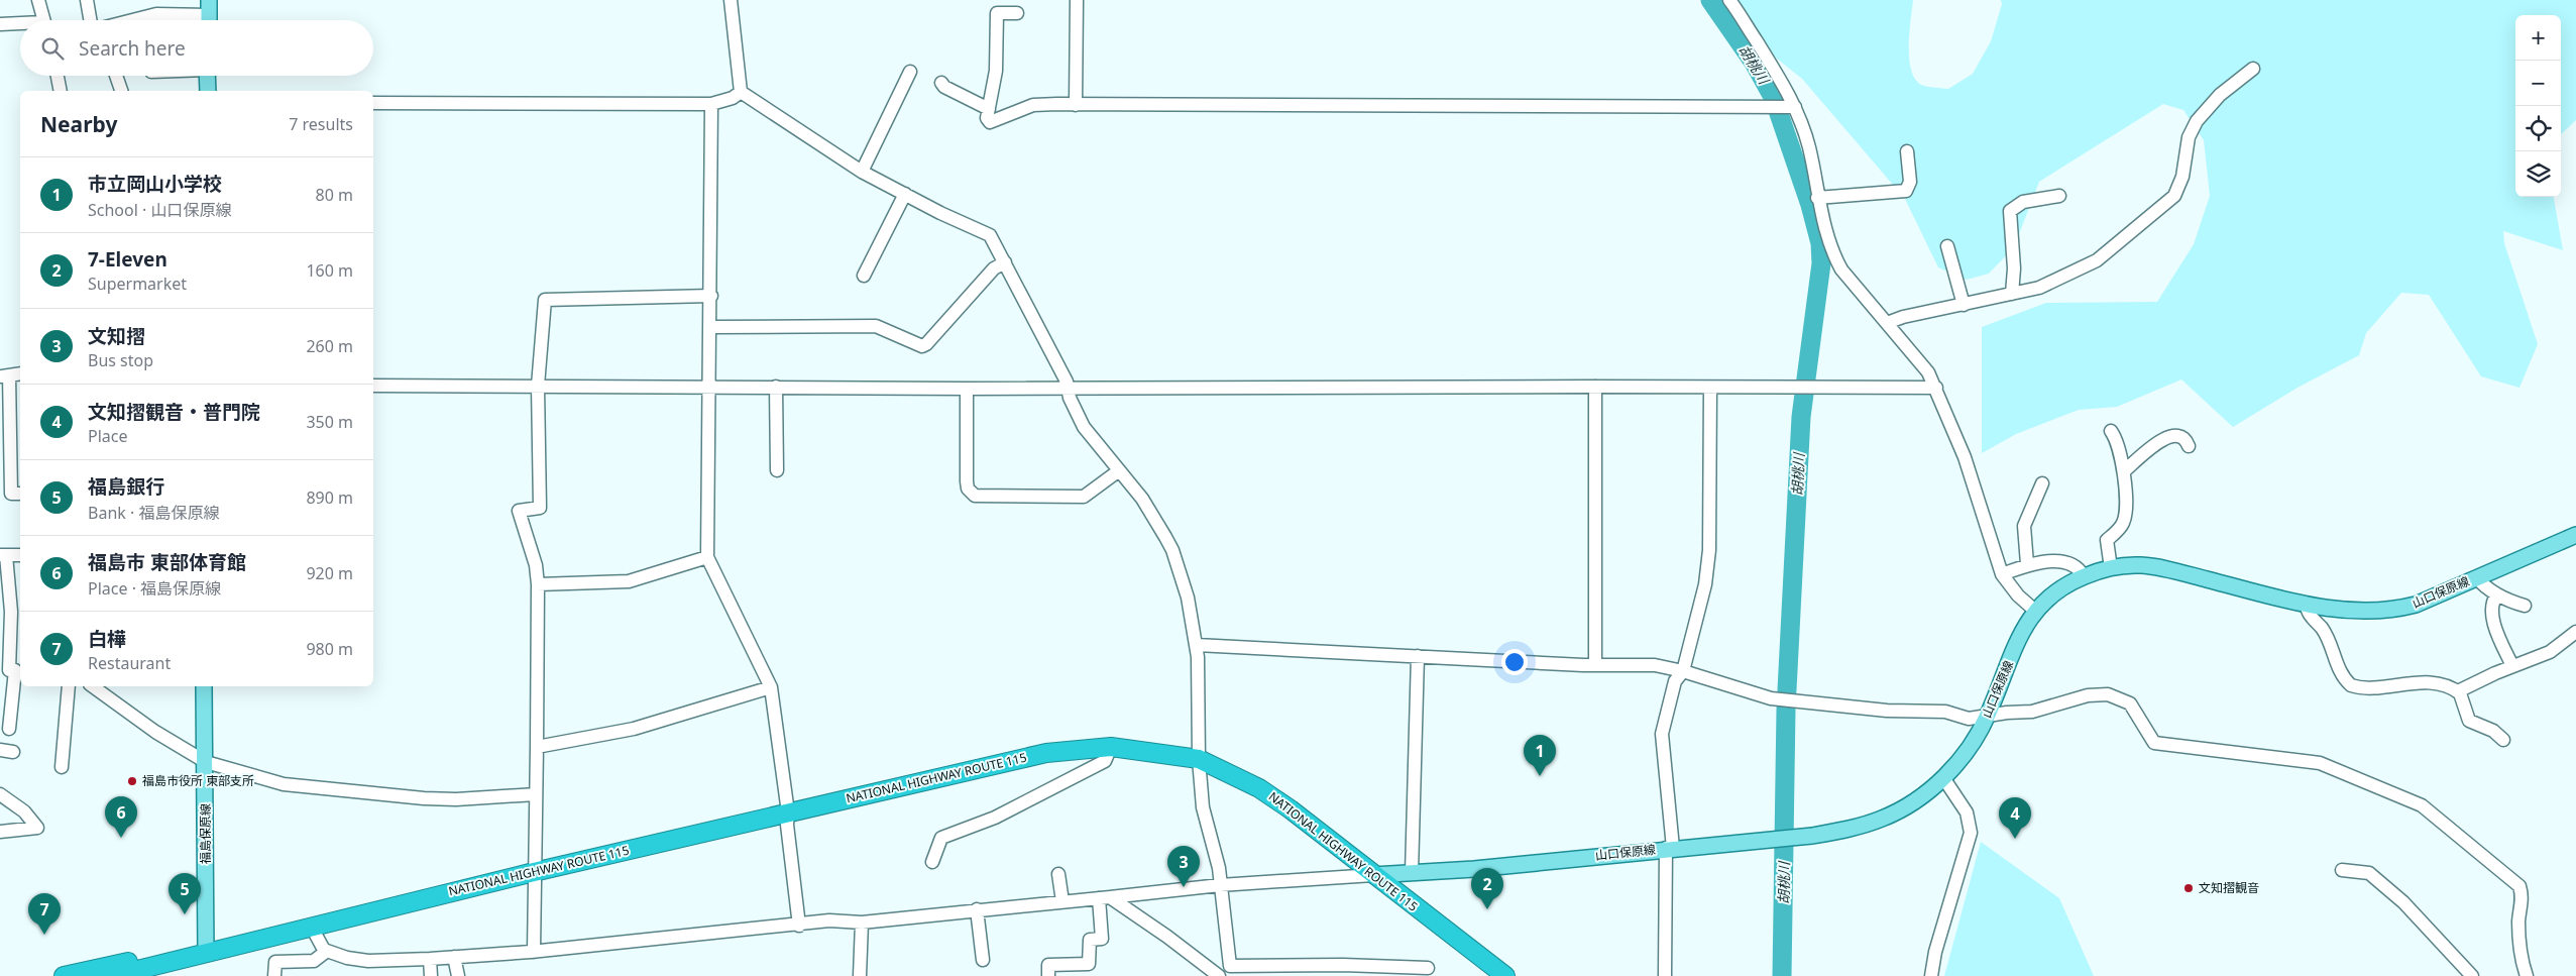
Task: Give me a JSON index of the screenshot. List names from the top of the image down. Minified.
{"streets":{"highway":["NATIONAL HIGHWAY ROUTE 115"],"main road":["山口保原線","福島保原線"]},"crossings":[["山口保原線","NATIONAL HIGHWAY ROUTE 115"],["NATIONAL HIGHWAY ROUTE 115","福島保原線"]],"water":["胡桃川"],"places":["福島市役所 東部支所","文知摺観音"],"page":{"map_buttons":["+","−"],"search":"Search here","heading":["Nearby","7 results"],"list":[{"mark":"1","name":"市立岡山小学校","note":"School · 山口保原線","value":"80 m"},{"mark":"2","name":"7-Eleven","note":"Supermarket","value":"160 m"},{"mark":"3","name":"文知摺","note":"Bus stop","value":"260 m"},{"mark":"4","name":"文知摺観音・普門院","note":"Place","value":"350 m"},{"mark":"5","name":"福島銀行","note":"Bank · 福島保原線","value":"890 m"},{"mark":"6","name":"福島市 東部体育館","note":"Place · 福島保原線","value":"920 m"},{"mark":"7","name":"白樺","note":"Restaurant","value":"980 m"}],"pins":["1","6","4","3","2","5","7"]}}
